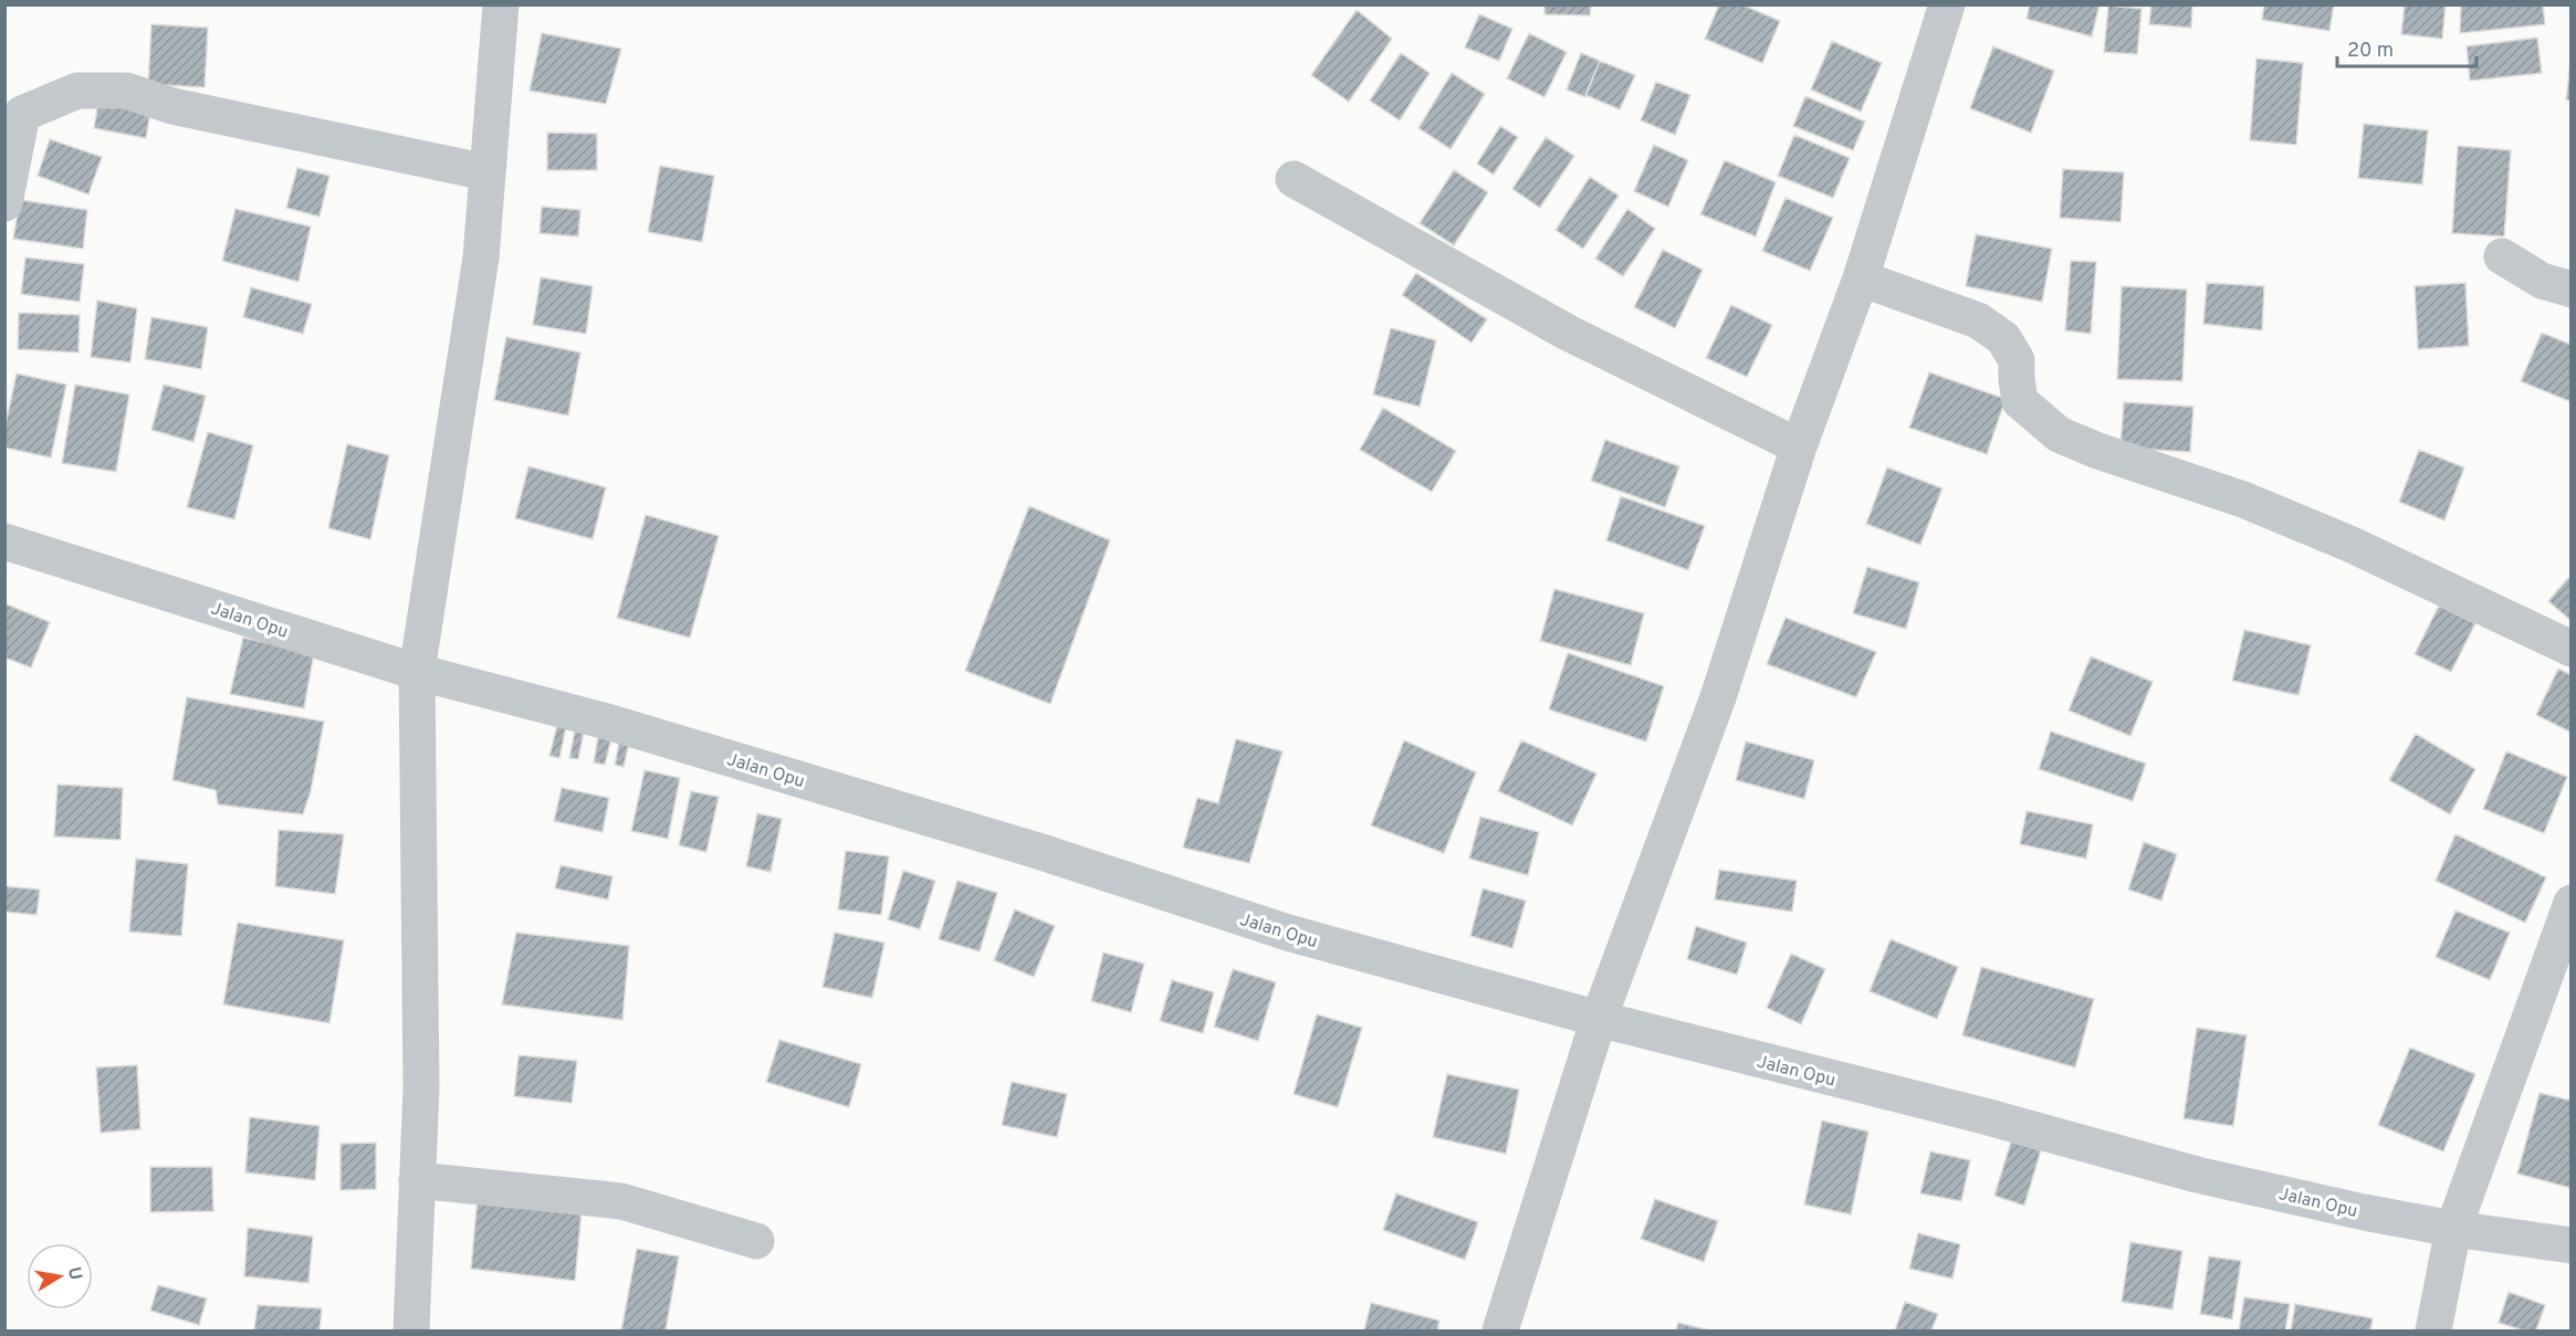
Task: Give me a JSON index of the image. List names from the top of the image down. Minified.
{"streets":{"street":["Jalan Opu"]},"scale_bar":"20 m","north":"right"}
